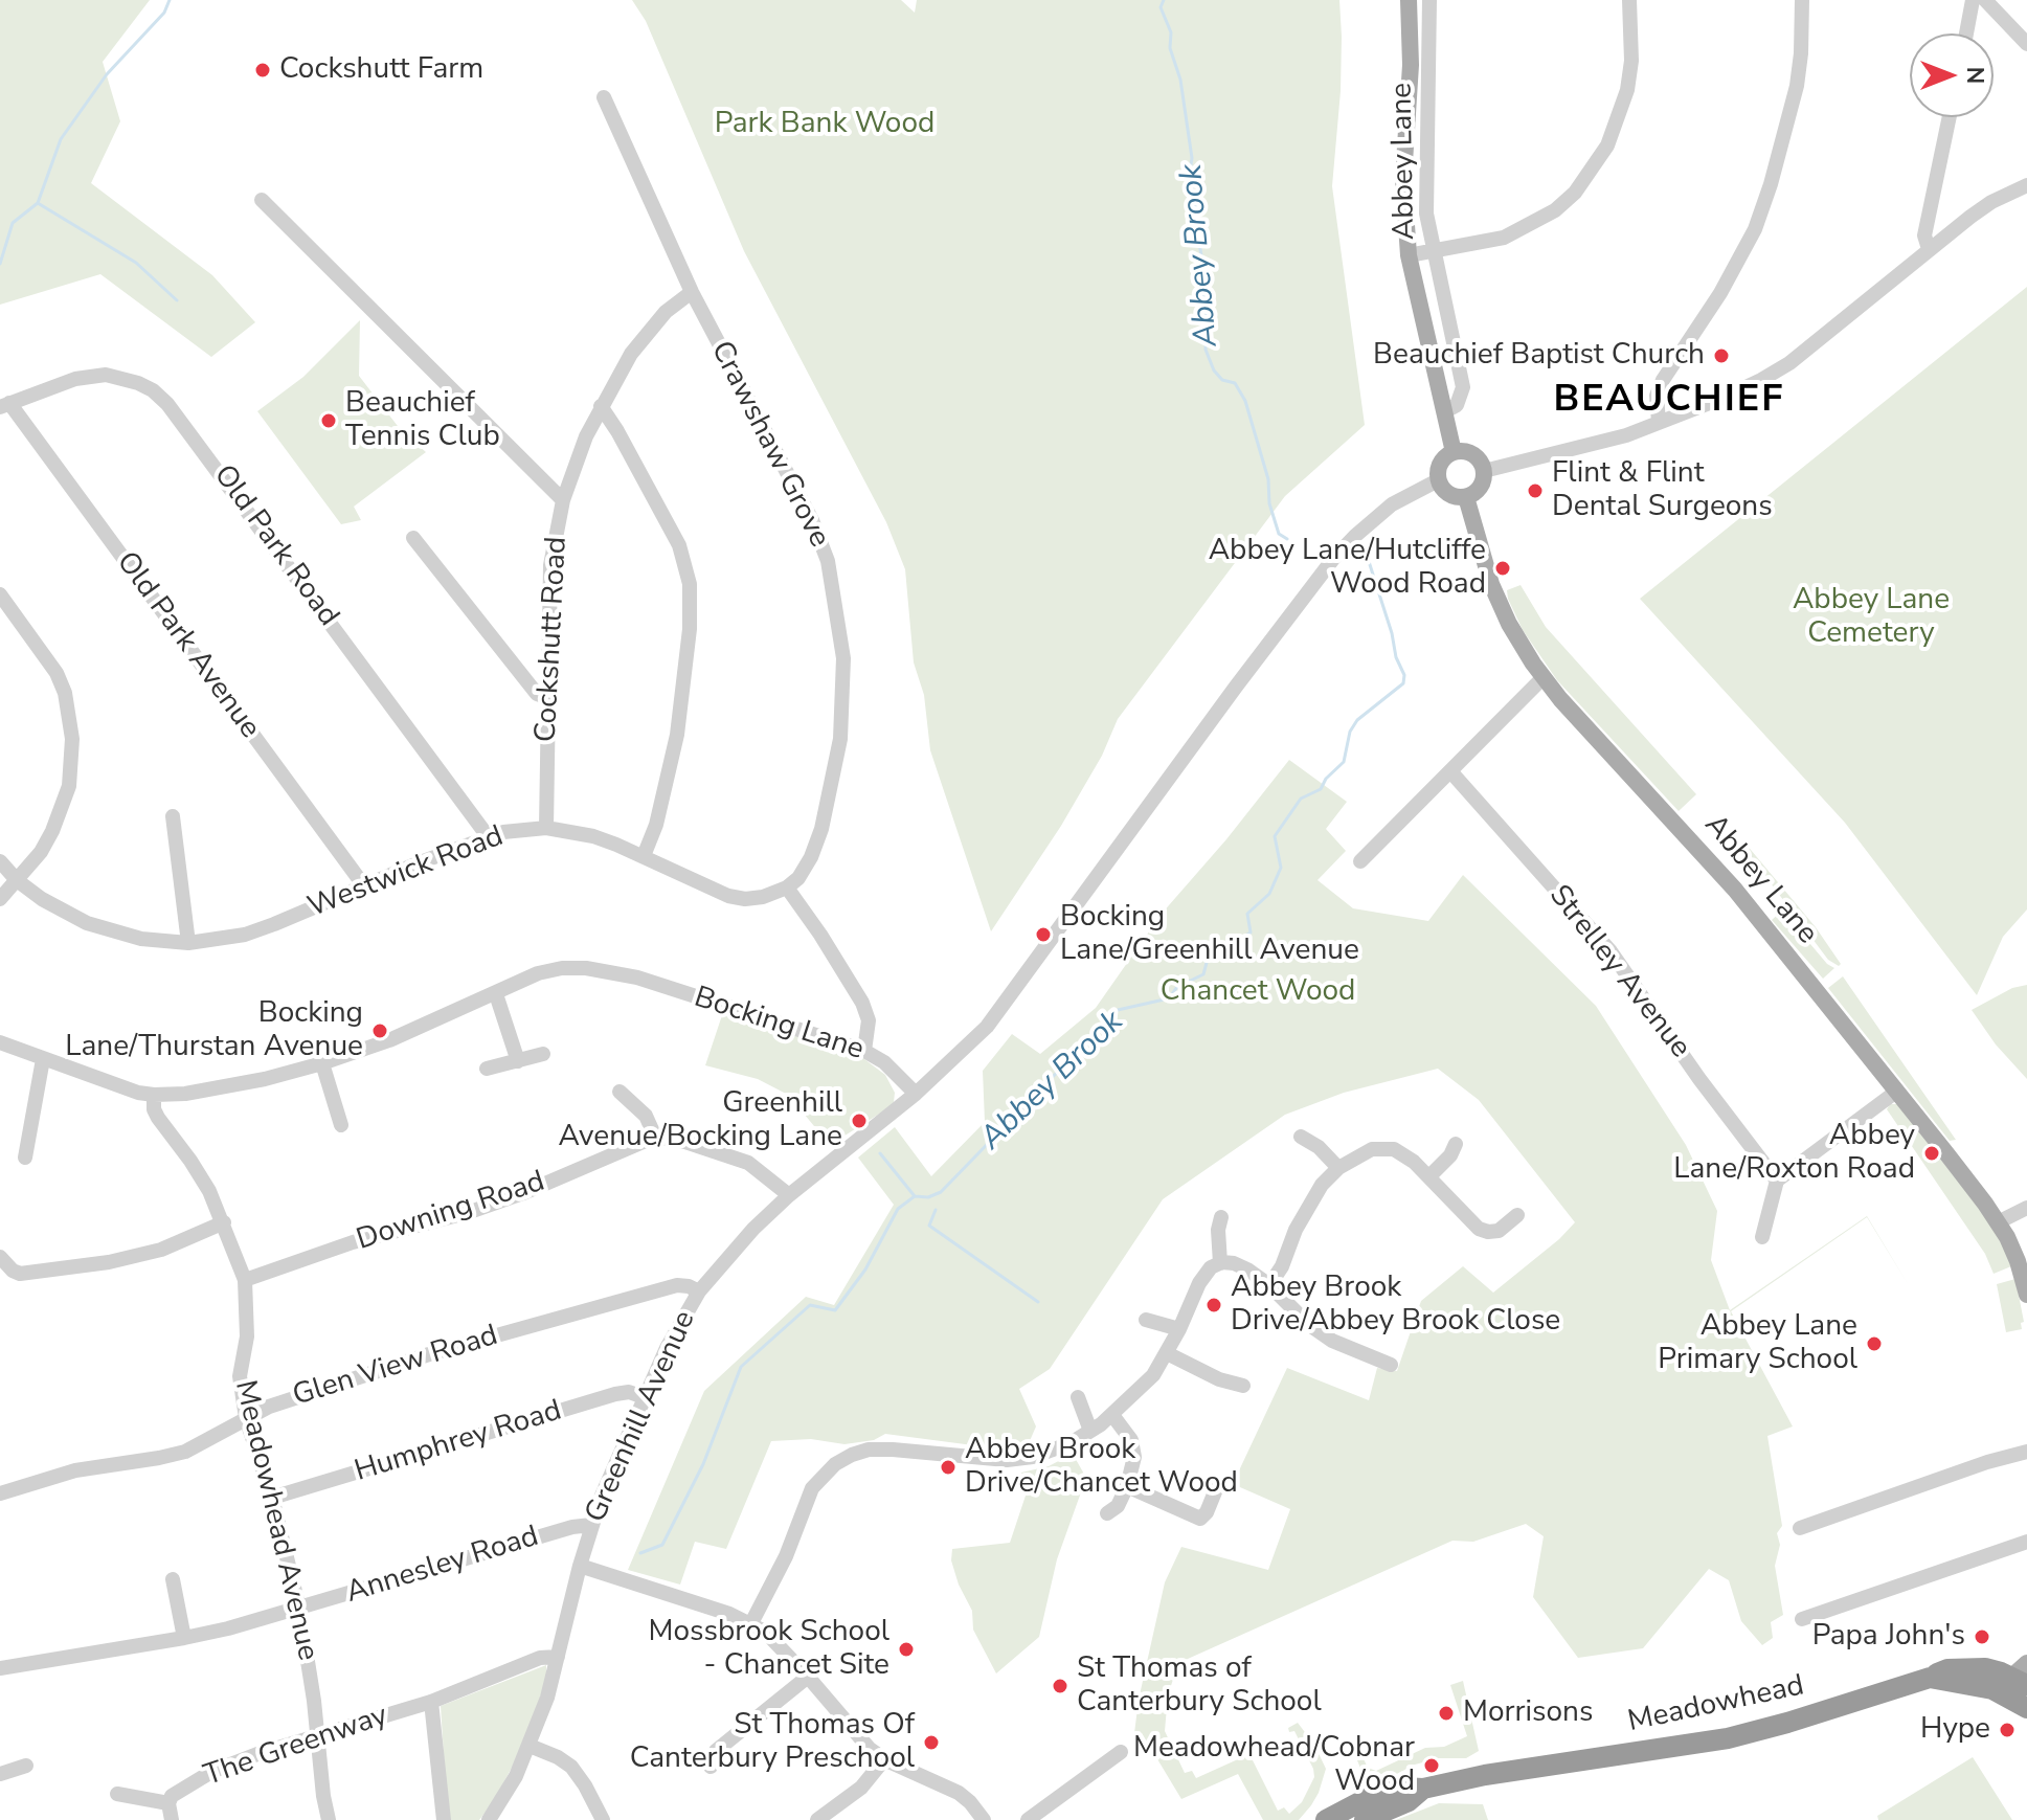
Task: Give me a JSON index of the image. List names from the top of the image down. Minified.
{"streets":{"highway":["Meadowhead"],"main road":["Abbey Lane"],"street":["Crawshaw Grove","Old Park Road","Cockshutt Road","Old Park Avenue","Westwick Road","Strelley Avenue","Bocking Lane","Downing Road","Glen View Road","Greenhill Avenue","Humphrey Road","Meadowhead Avenue","Annesley Road","The Greenway"]},"crossings":[["Crawshaw Grove","Cockshutt Road"],["Crawshaw Grove","Westwick Road"],["Old Park Road","Old Park Avenue"],["Old Park Road","Westwick Road"],["Cockshutt Road","Westwick Road"],["Old Park Avenue","Westwick Road"],["Bocking Lane","Greenhill Avenue"],["Bocking Lane","Meadowhead Avenue"],["Downing Road","Meadowhead Avenue"],["Glen View Road","Greenhill Avenue"],["Glen View Road","Meadowhead Avenue"],["Greenhill Avenue","Humphrey Road"],["Greenhill Avenue","Annesley Road"],["Greenhill Avenue","The Greenway"],["Humphrey Road","Meadowhead Avenue"],["Meadowhead Avenue","Annesley Road"],["Meadowhead Avenue","The Greenway"]],"districts":["BEAUCHIEF"],"water":["Abbey Brook"],"parks":["Park Bank Wood","Abbey Lane Cemetery","Chancet Wood"],"places":["Cockshutt Farm","Beauchief Baptist Church","Beauchief Tennis Club","Flint & Flint Dental Surgeons","Abbey Lane/Hutcliffe Wood Road","Bocking Lane/Greenhill Avenue","Bocking Lane/Thurstan Avenue","Greenhill Avenue/Bocking Lane","Abbey Lane/Roxton Road","Abbey Brook Drive/Abbey Brook Close","Abbey Lane Primary School","Abbey Brook Drive/Chancet Wood","Papa John's","Mossbrook School - Chancet Site","St Thomas of Canterbury School","Morrisons","Hype","St Thomas Of Canterbury Preschool","Meadowhead/Cobnar Wood"],"north":"right"}
